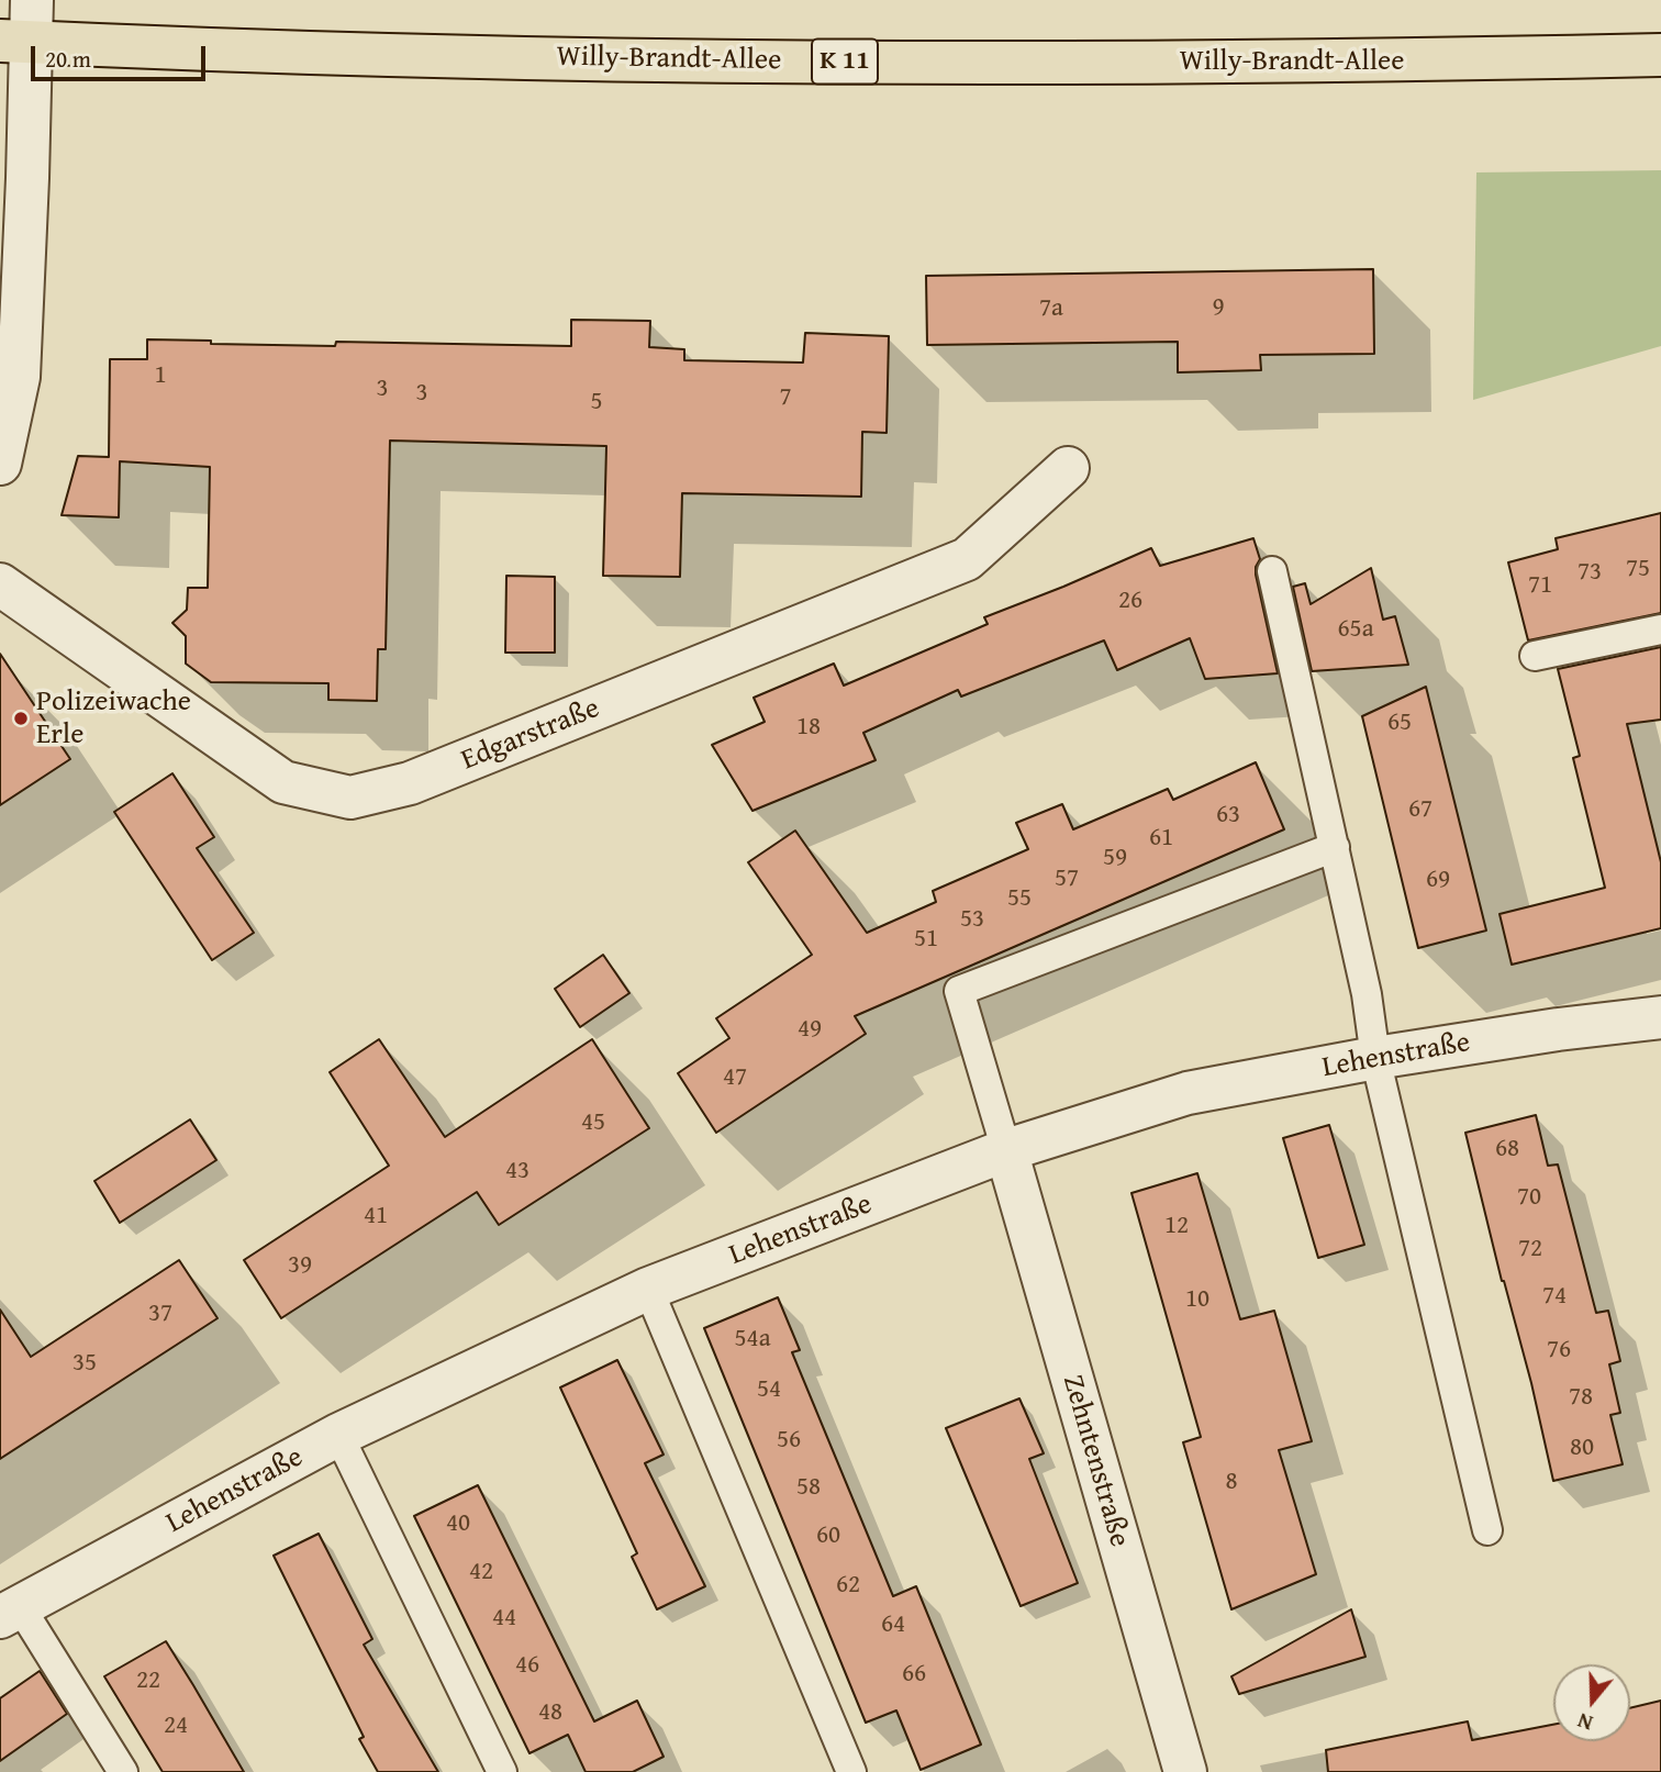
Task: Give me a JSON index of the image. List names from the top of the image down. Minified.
{"streets":{"main road":["Willy-Brandt-Allee","K 11"],"street":["Edgarstraße","Lehenstraße","Zehntenstraße"]},"crossings":[["Lehenstraße","Zehntenstraße"]],"places":["Polizeiwache Erle"],"house_numbers":["9","7a","1","3","3","7","5","75","73","71","26","65a","65","18","67","63","61","59","57","69","55","53","51","49","47","45","68","43","70","41","12","72","39","74","10","37","54a","76","35","54","78","56","80","8","58","40","60","42","62","44","64","46","66","22","48","24"],"scale_bar":"20 m","north":"bottom"}
